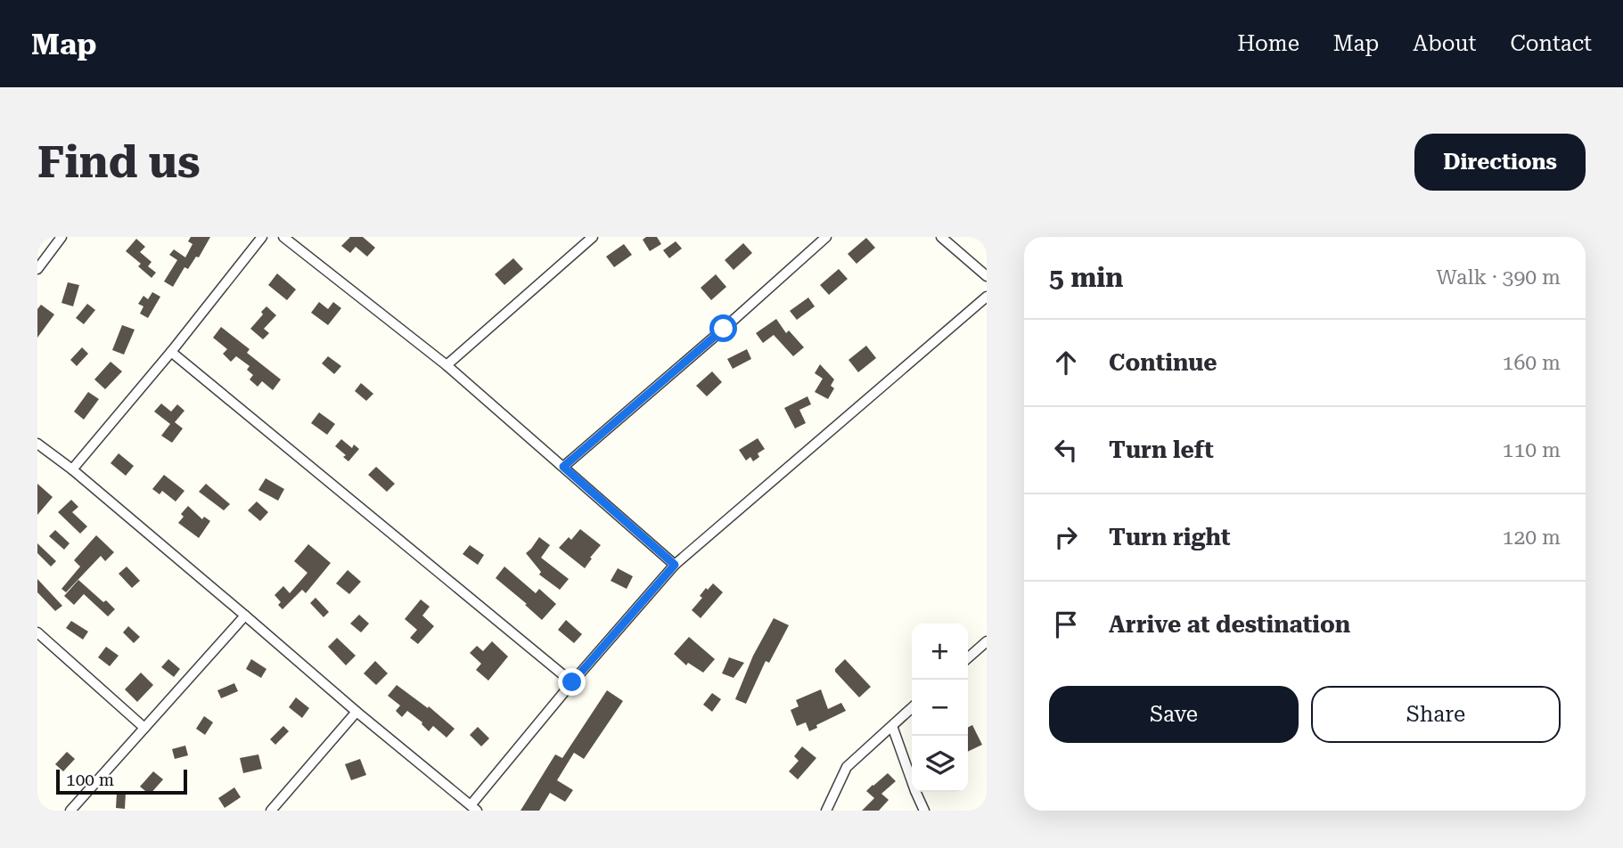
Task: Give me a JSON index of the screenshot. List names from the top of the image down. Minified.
{"scale_bar":"100 m","page":{"header":"Map","nav":["Home","Map","About","Contact"],"buttons":["Directions",["Save","Share"]],"title":"Find us","heading":["5 min","Walk · 390 m"],"list":[["Continue","160 m"],["Turn left","110 m"],["Turn right","120 m"],"Arrive at destination"],"map_buttons":["+","−"],"scale":"100 m"}}
